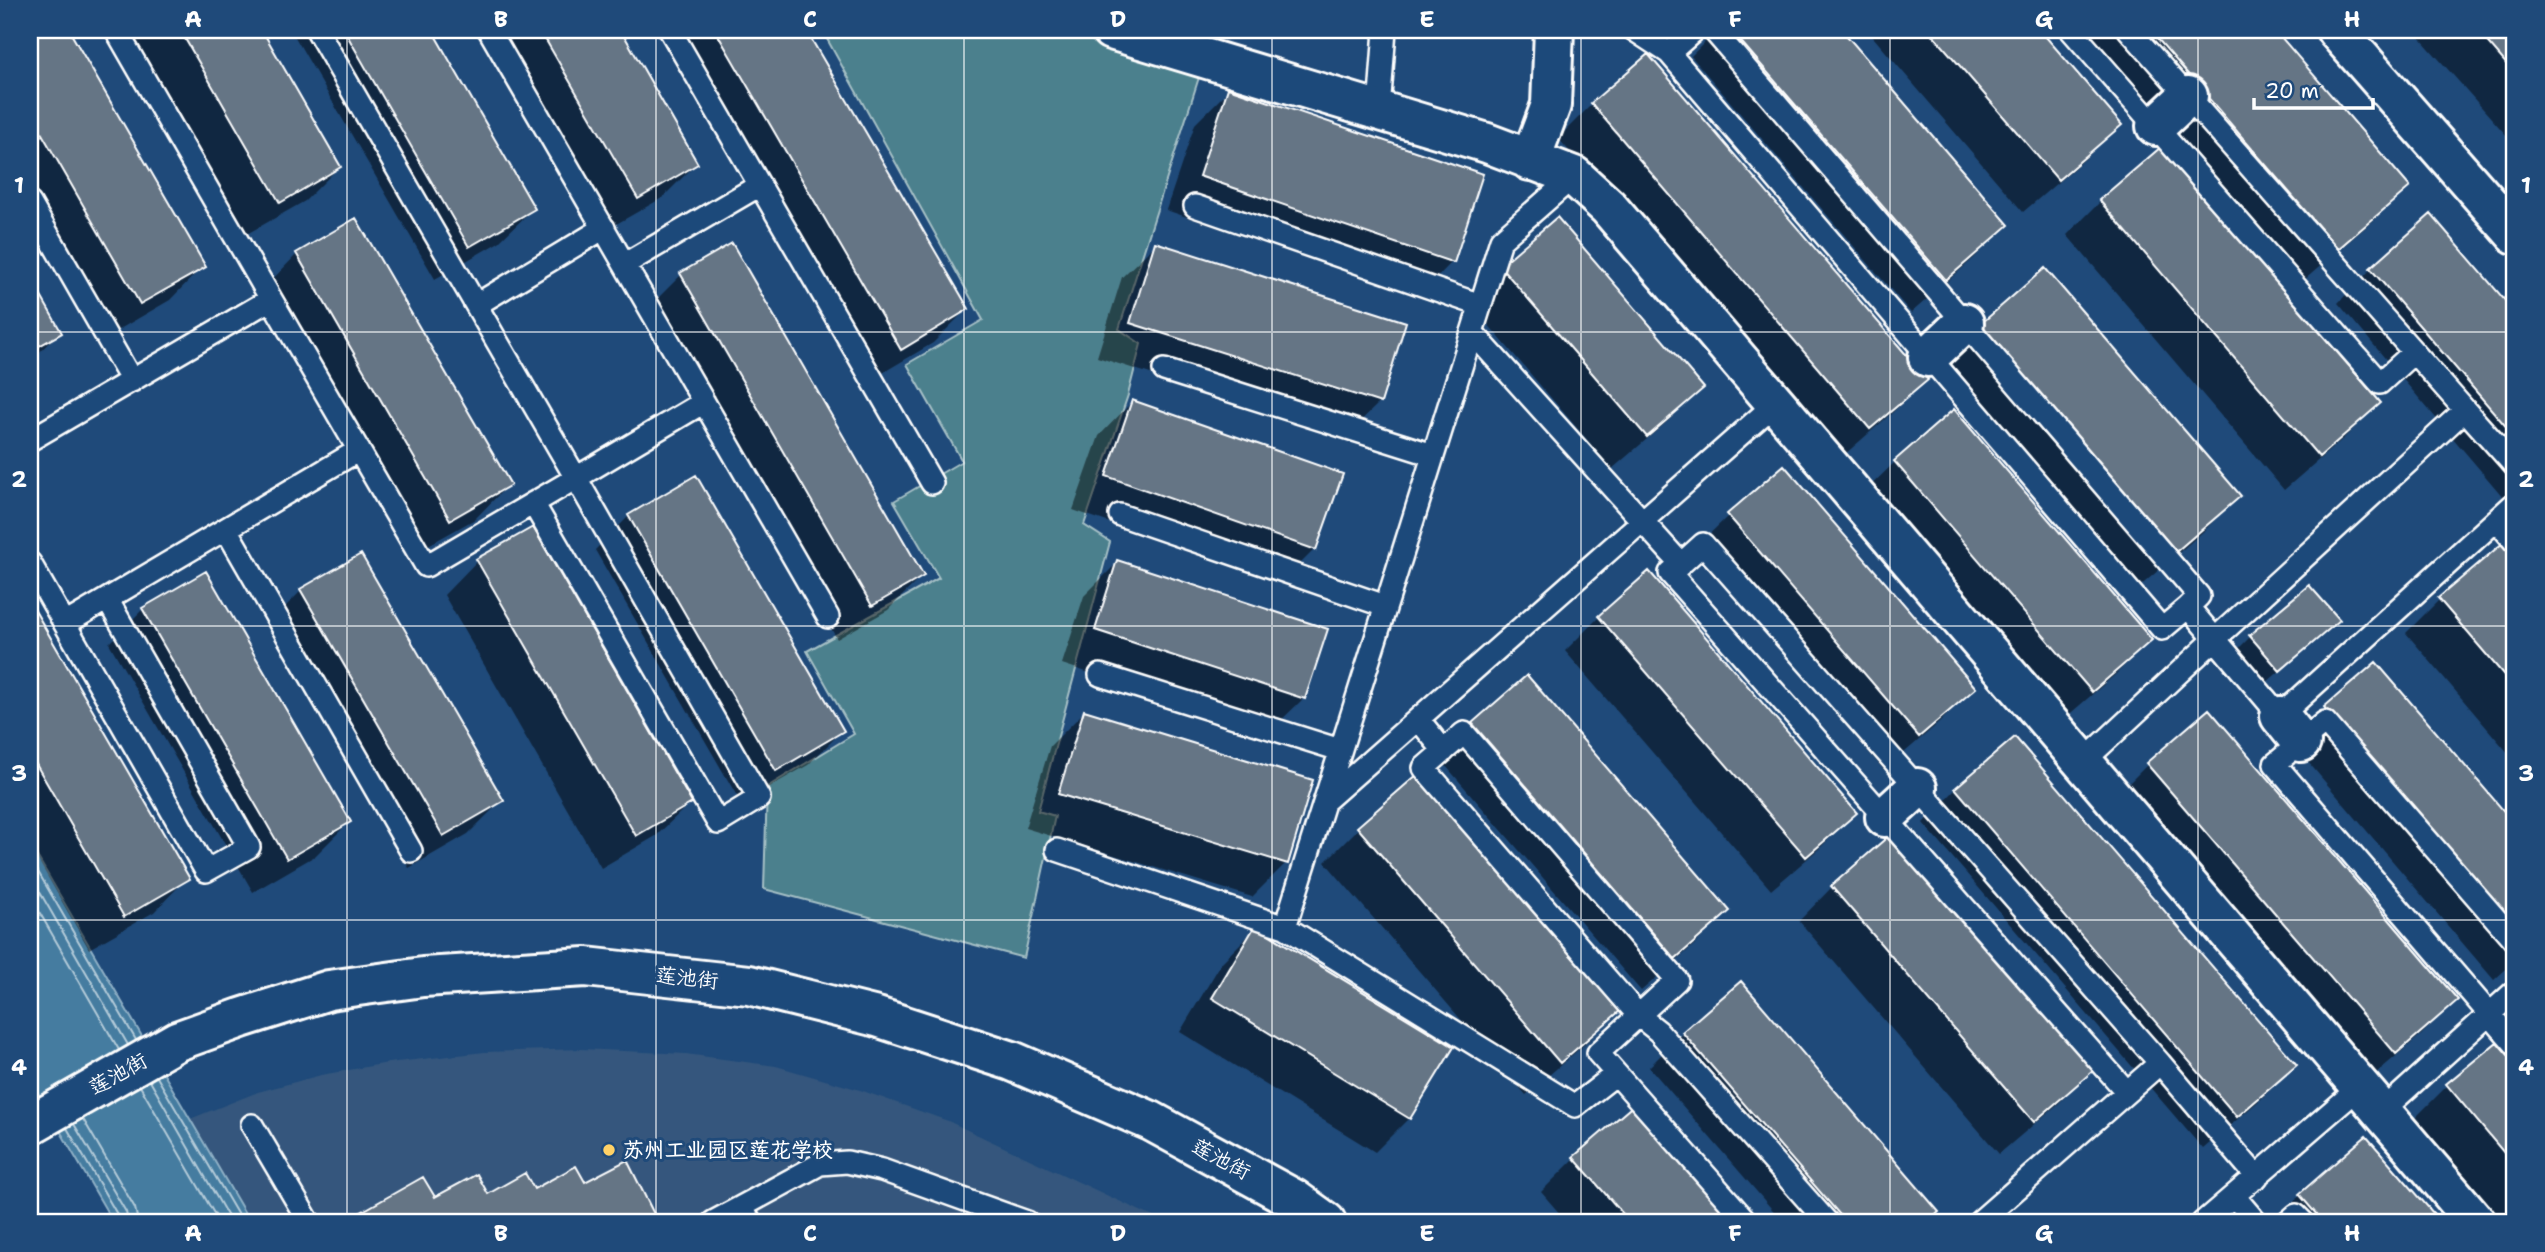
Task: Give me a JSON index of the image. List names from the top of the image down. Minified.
{"streets":{"street":["莲池街"]},"places":["苏州工业园区莲花学校"],"scale_bar":"20 m","grid":{"columns":["A","B","C","D","E","F","G","H"],"rows":["1","2","3","4"]}}
